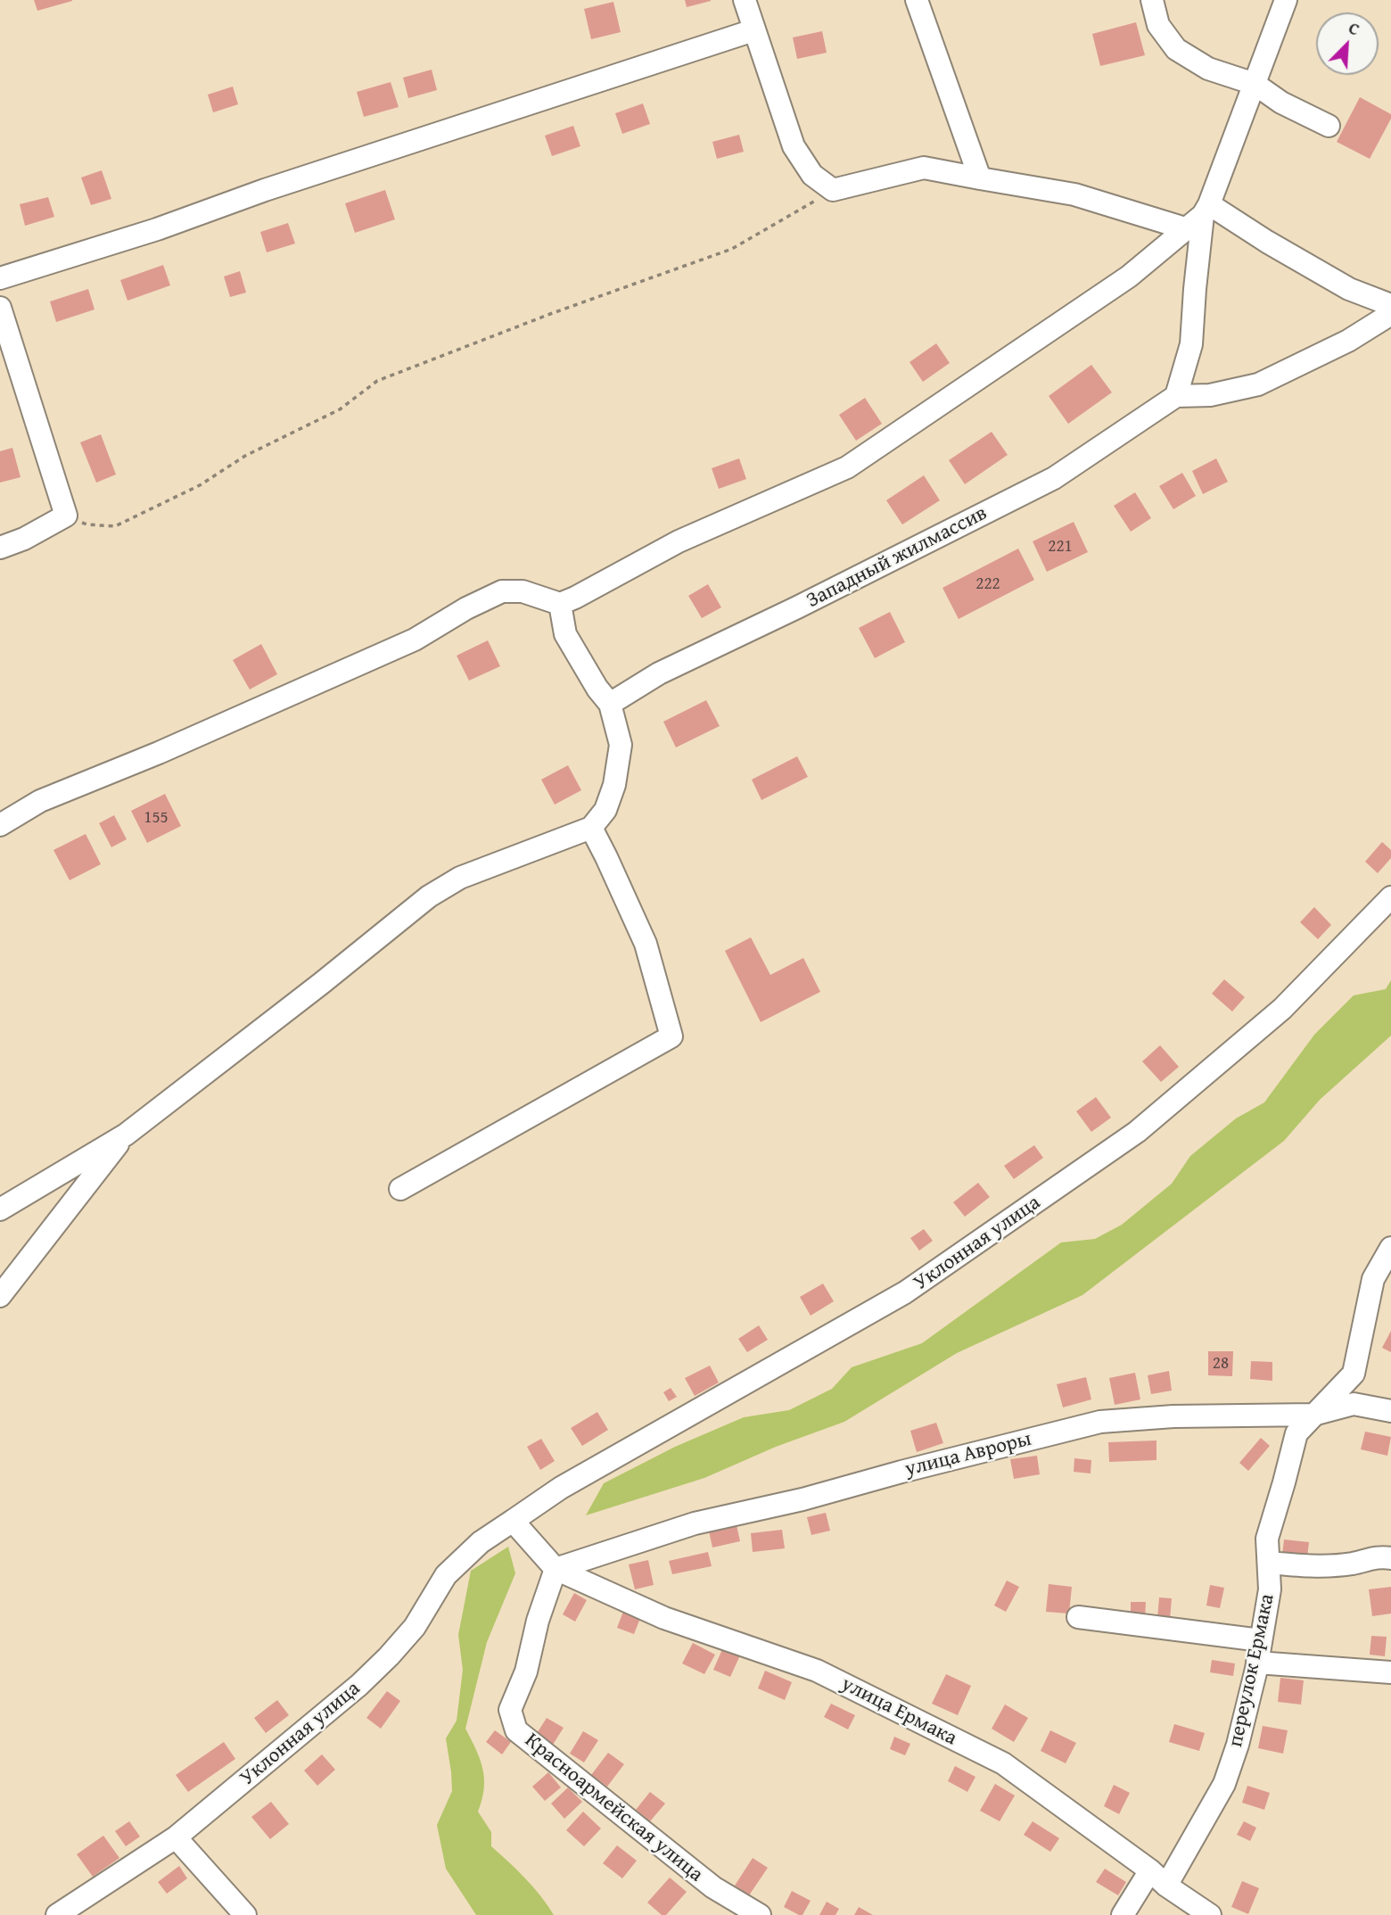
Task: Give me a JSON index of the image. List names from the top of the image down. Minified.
{"streets":{"street":["Западный жилмассив","Уклонная улица","улица Авроры","переулок Ермака","улица Ермака","Красноармейская улица"]},"crossings":[["улица Авроры","переулок Ермака"],["улица Авроры","улица Ермака"],["улица Авроры","Красноармейская улица"],["переулок Ермака","улица Ермака"],["улица Ермака","Красноармейская улица"]],"house_numbers":["221","222","155","28"],"north":"top right"}
